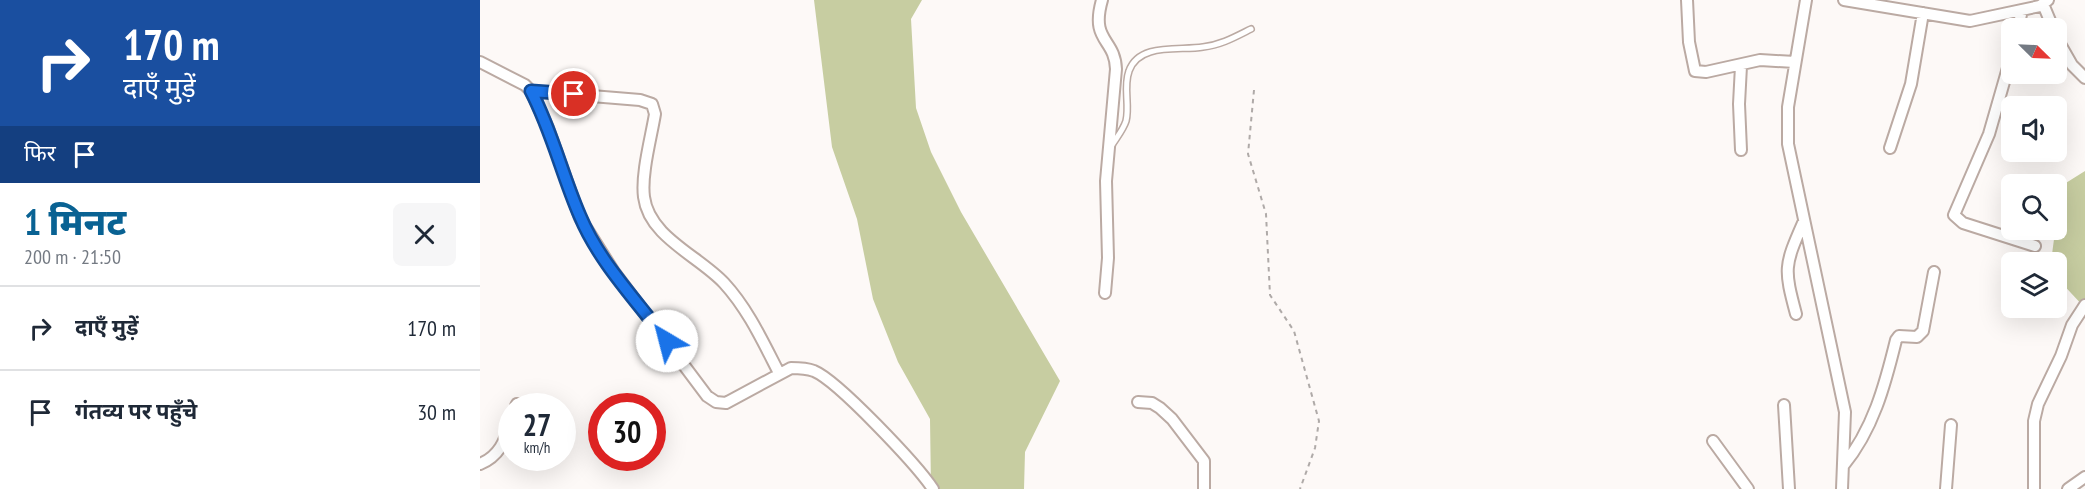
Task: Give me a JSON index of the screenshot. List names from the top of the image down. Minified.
{"north":"bottom right","page":{"turn":["170 m","दाएँ मुड़ें"],"then":"फिर","heading":["1 मिनट","200 m · 21:50"],"list":[{"name":"दाएँ मुड़ें","value":"170 m"},{"name":"गंतव्य पर पहुँचे","value":"30 m"}],"speed":"27 km/h","limit":"30"}}
